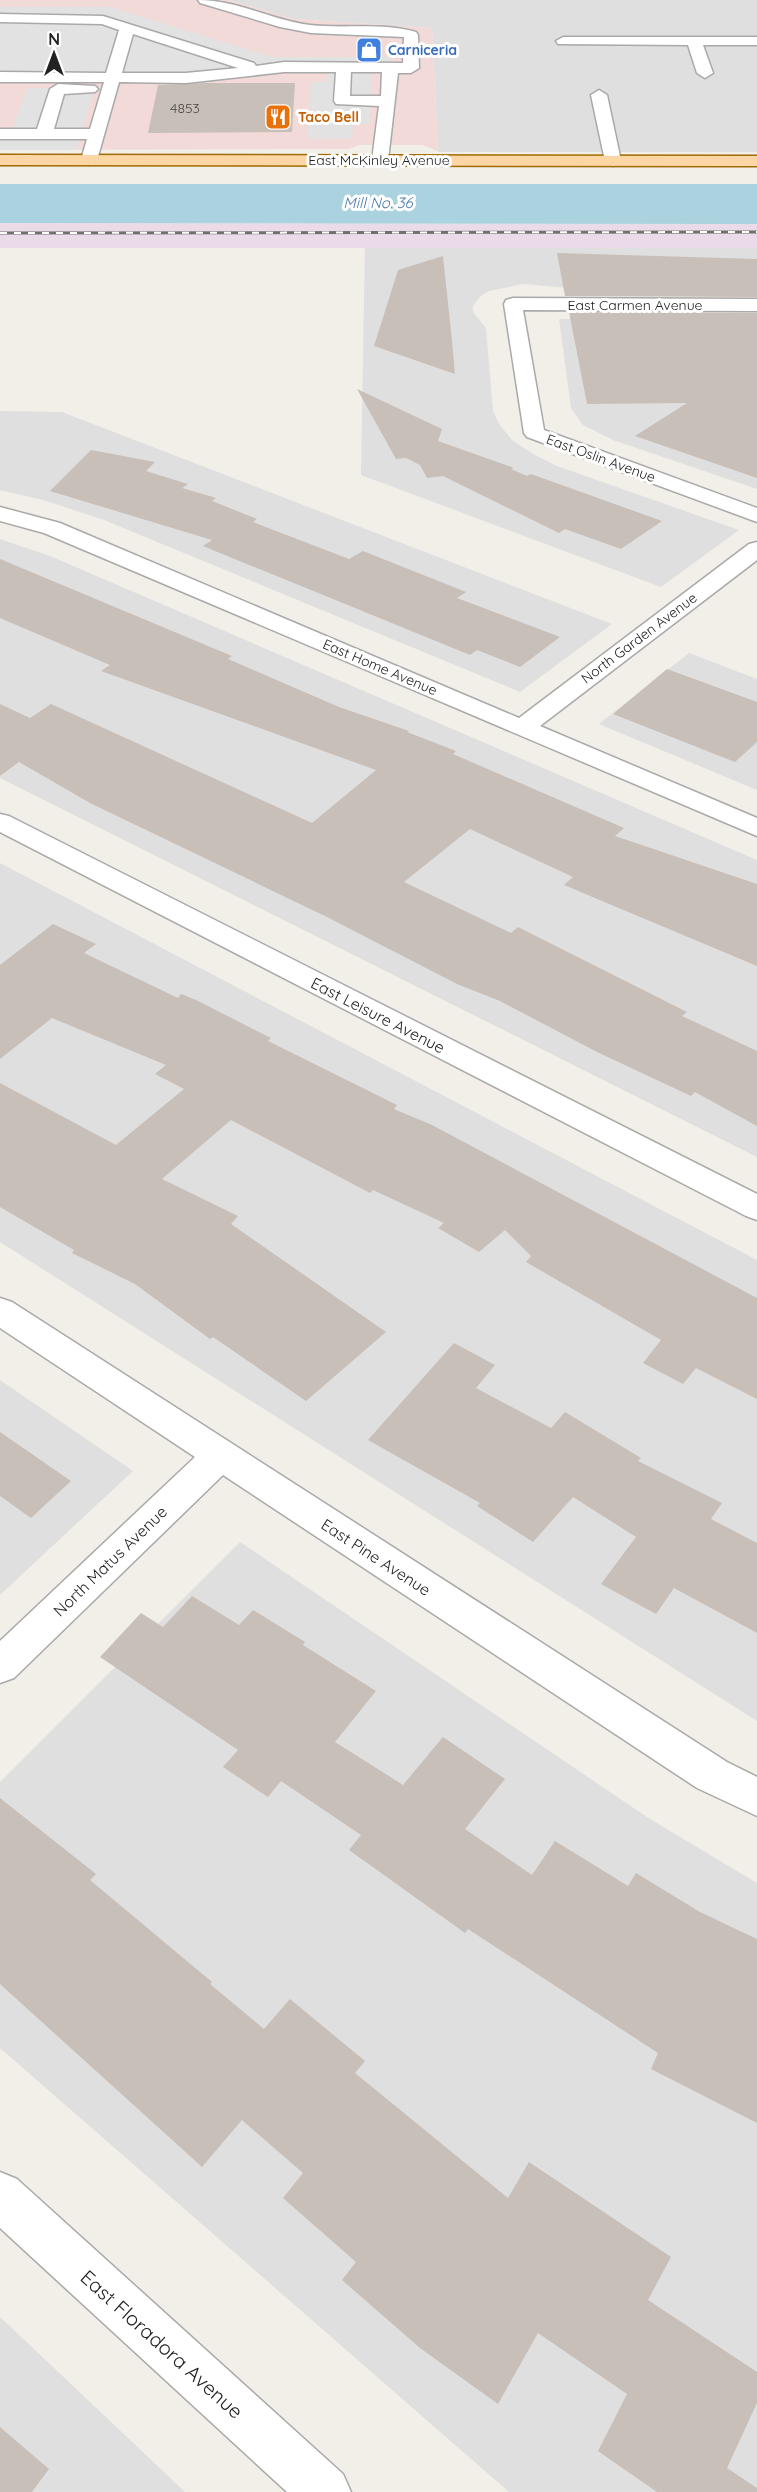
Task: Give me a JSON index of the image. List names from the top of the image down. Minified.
{"streets":{"main road":["East McKinley Avenue"],"street":["East Carmen Avenue","East Oslin Avenue","North Garden Avenue","East Home Avenue","East Leisure Avenue","East Pine Avenue","North Matus Avenue","East Floradora Avenue"]},"crossings":[["East Carmen Avenue","East Oslin Avenue"],["North Garden Avenue","East Home Avenue"],["East Pine Avenue","North Matus Avenue"]],"water":["Mill No. 36"],"places":{"shop":["Carniceria"],"restaurant":["Taco Bell"]},"house_numbers":["4853"],"north":"top"}
